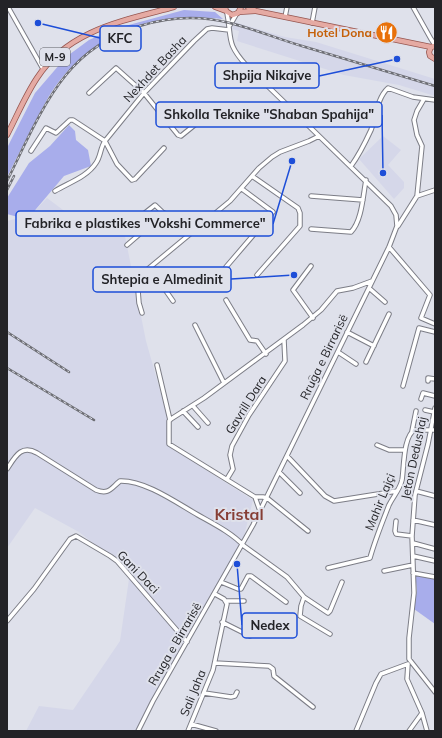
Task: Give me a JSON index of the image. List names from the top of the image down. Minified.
{"streets":{"main road":["M-9"],"street":["Nexhdet Basha","Rruga e Birrarisë","Gavrill Dara","Jeton Dedushaj","Mahir Lajçi","Gani Daci","Sali Jaha"]},"crossings":[["Rruga e Birrarisë","Gavrill Dara"],["Rruga e Birrarisë","Gani Daci"]],"districts":["Kristal"],"places":{"other":["KFC","Shpija Nikajve","Fabrika e plastikes \"Vokshi Commerce\"","Shkolla Teknike \"Shaban Spahija\"","Shtepia e Almedinit","Nedex"],"restaurant":["Hotel Dona"]}}
